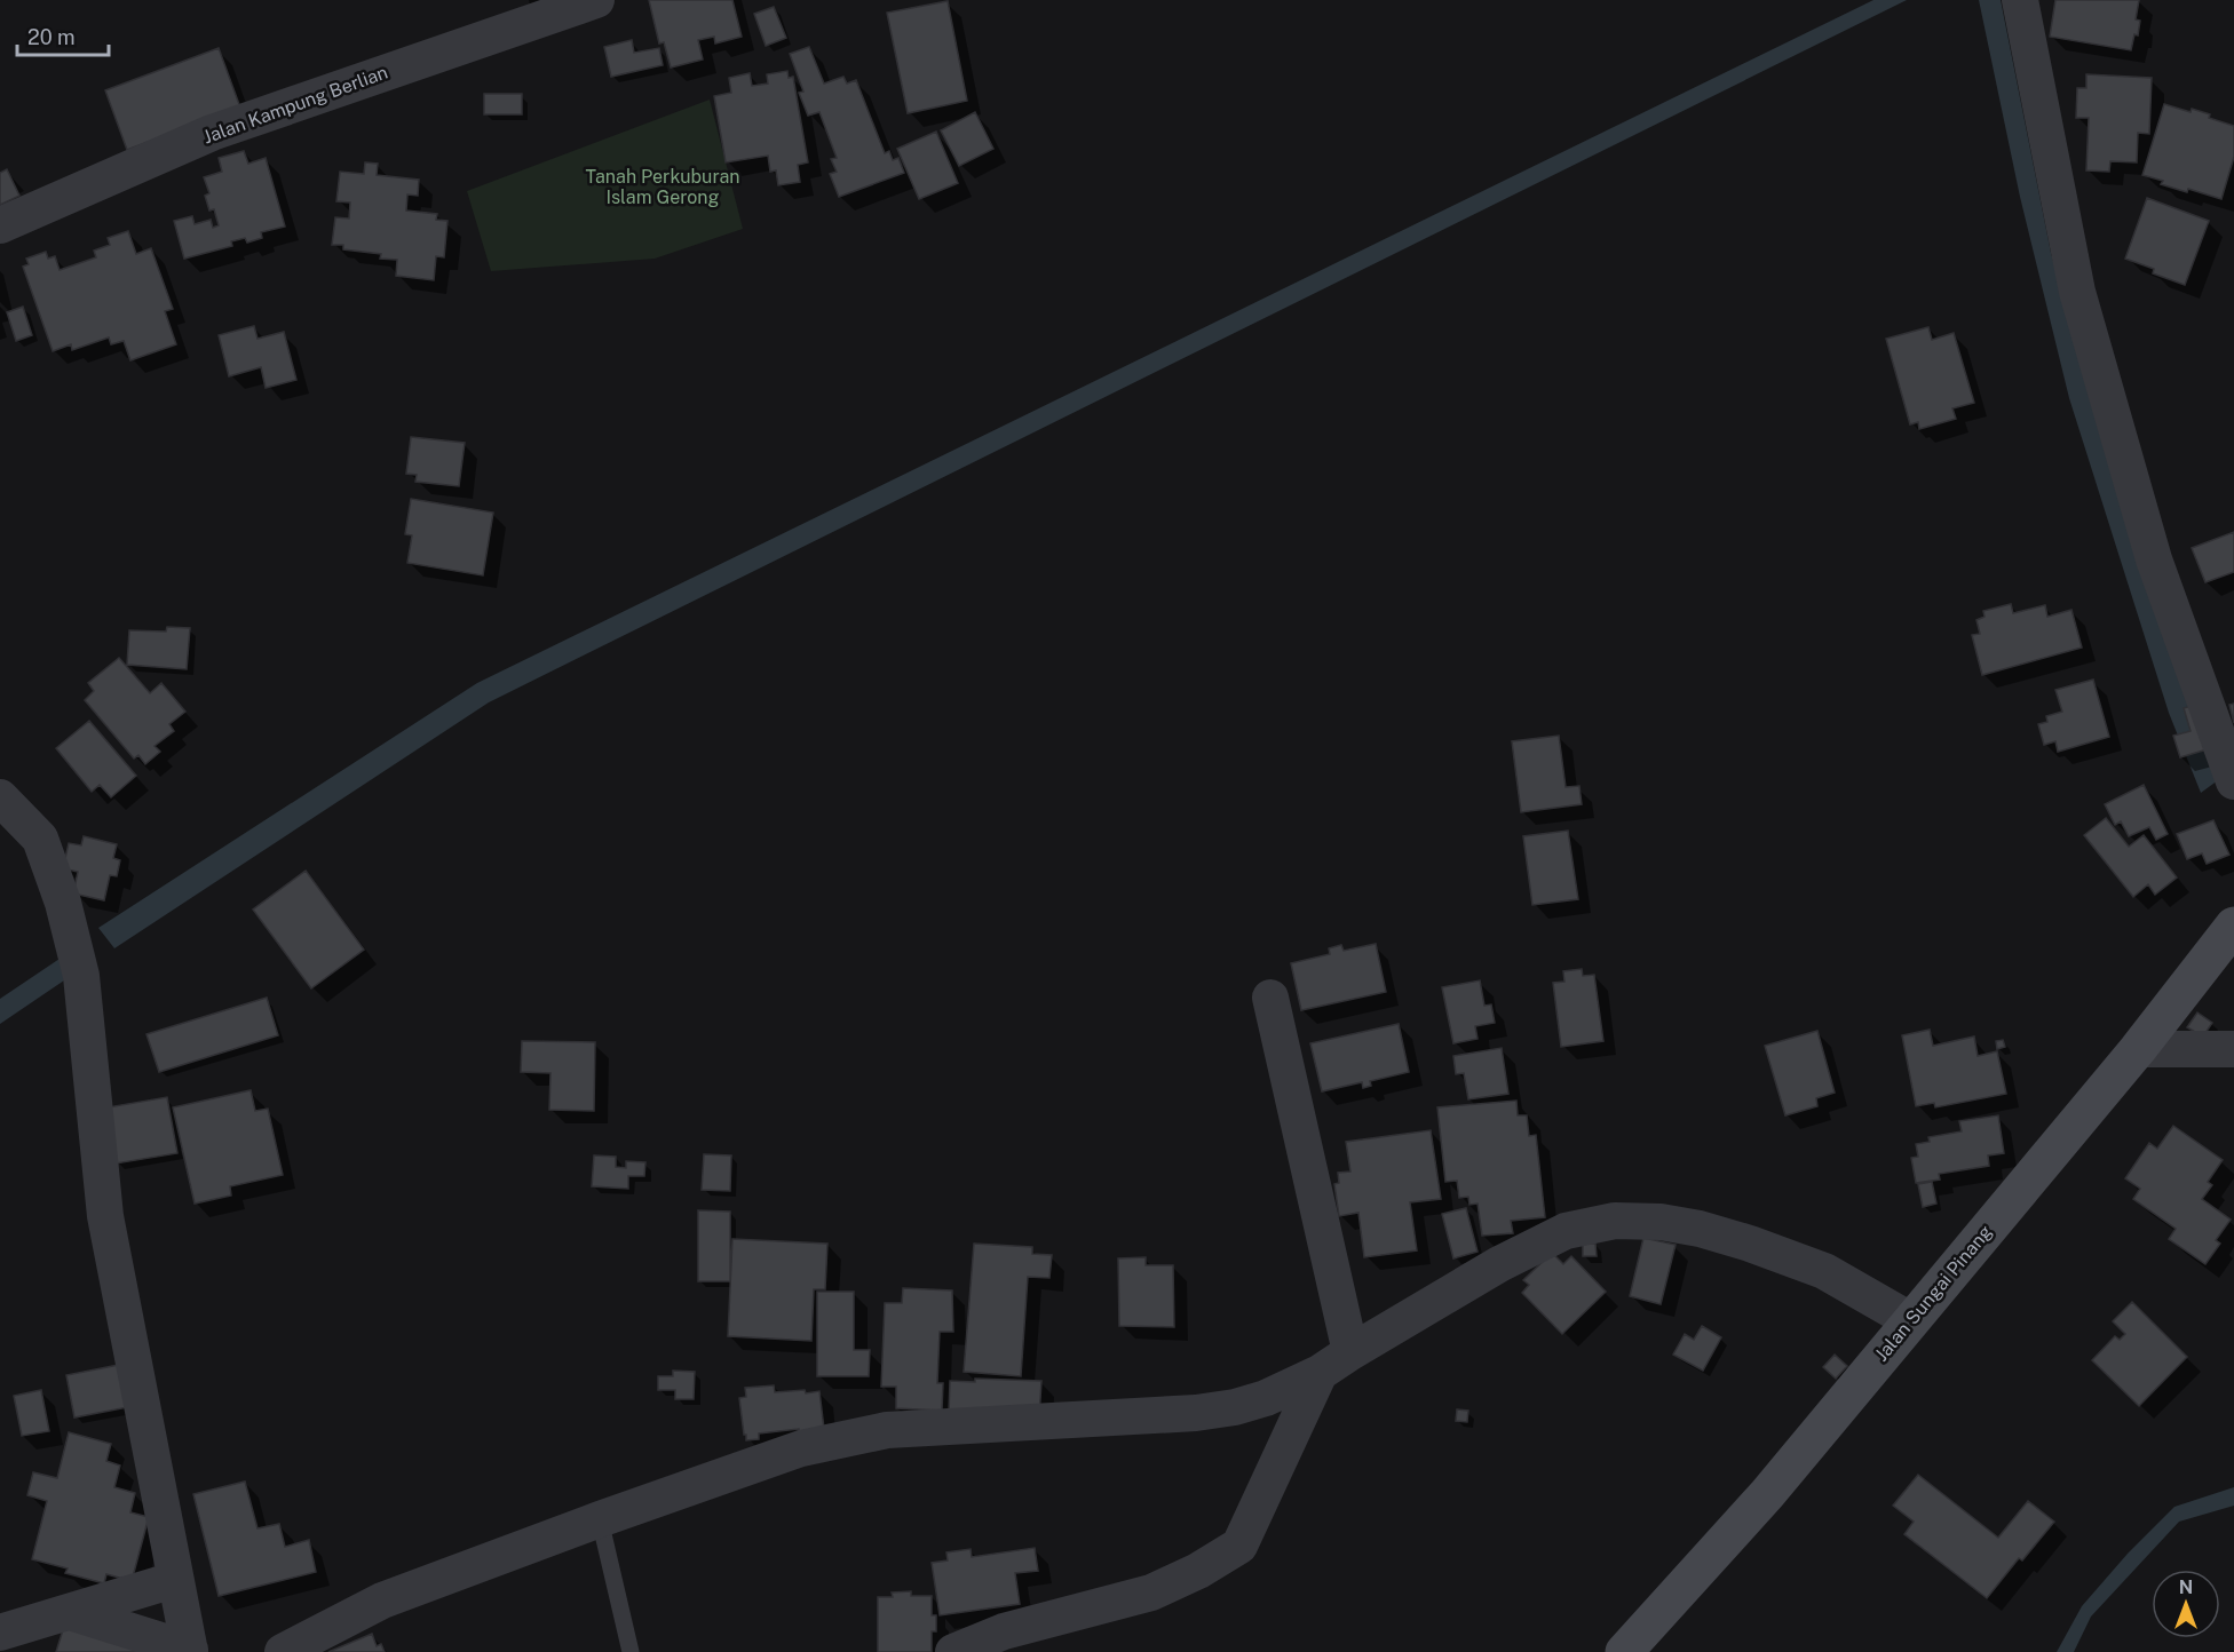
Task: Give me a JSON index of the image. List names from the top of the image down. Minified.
{"streets":{"street":["Jalan Kampung Berlian","Jalan Sungai Pinang"]},"parks":["Tanah Perkuburan Islam Gerong"],"scale_bar":"20 m","north":"top"}
